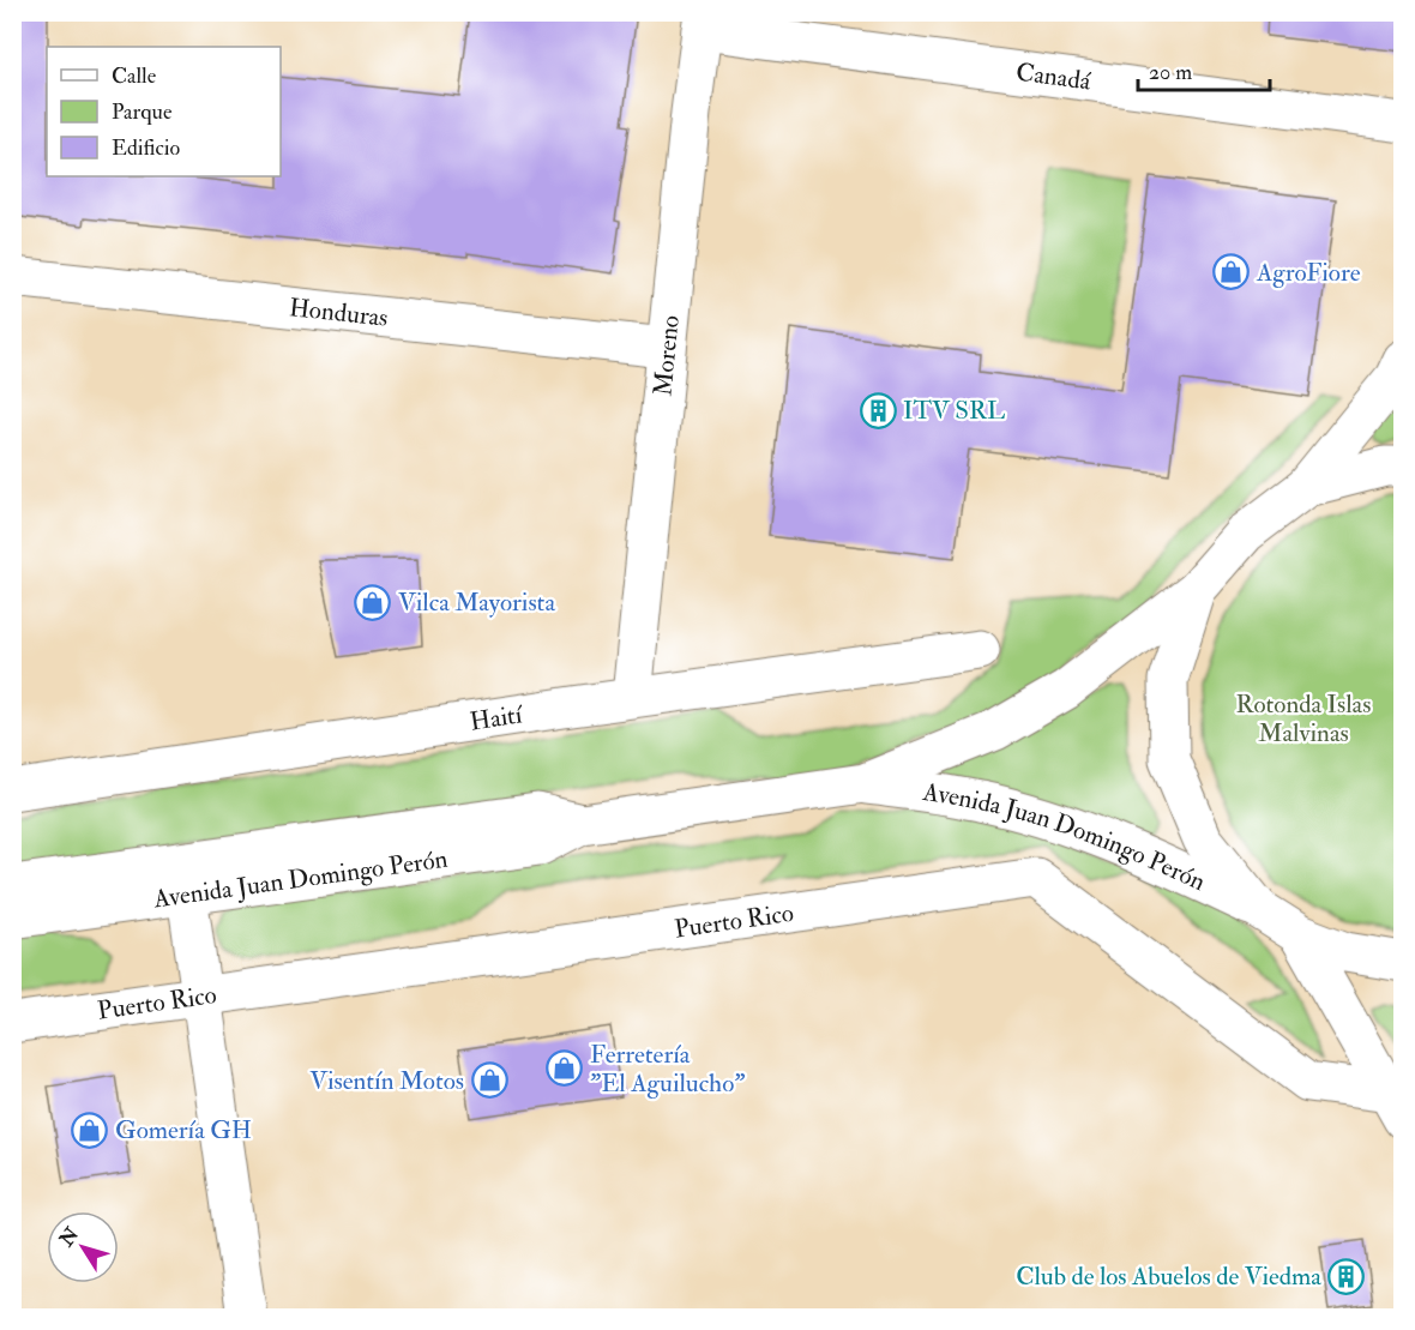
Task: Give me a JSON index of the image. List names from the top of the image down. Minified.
{"streets":{"street":["Canadá","Honduras","Moreno","Haití","Avenida Juan Domingo Perón","Puerto Rico"]},"crossings":[["Canadá","Moreno"],["Honduras","Moreno"],["Moreno","Haití"]],"parks":["Rotonda Islas Malvinas"],"places":{"shop":["AgroFiore","Vilca Mayorista","Ferretería \"El Aguilucho\"","Visentín Motos","Gomería GH"],"building":["ITV SRL","Club de los Abuelos de Viedma"]},"legend":["Calle","Parque","Edificio"],"scale_bar":"20 m","north":"top left"}
